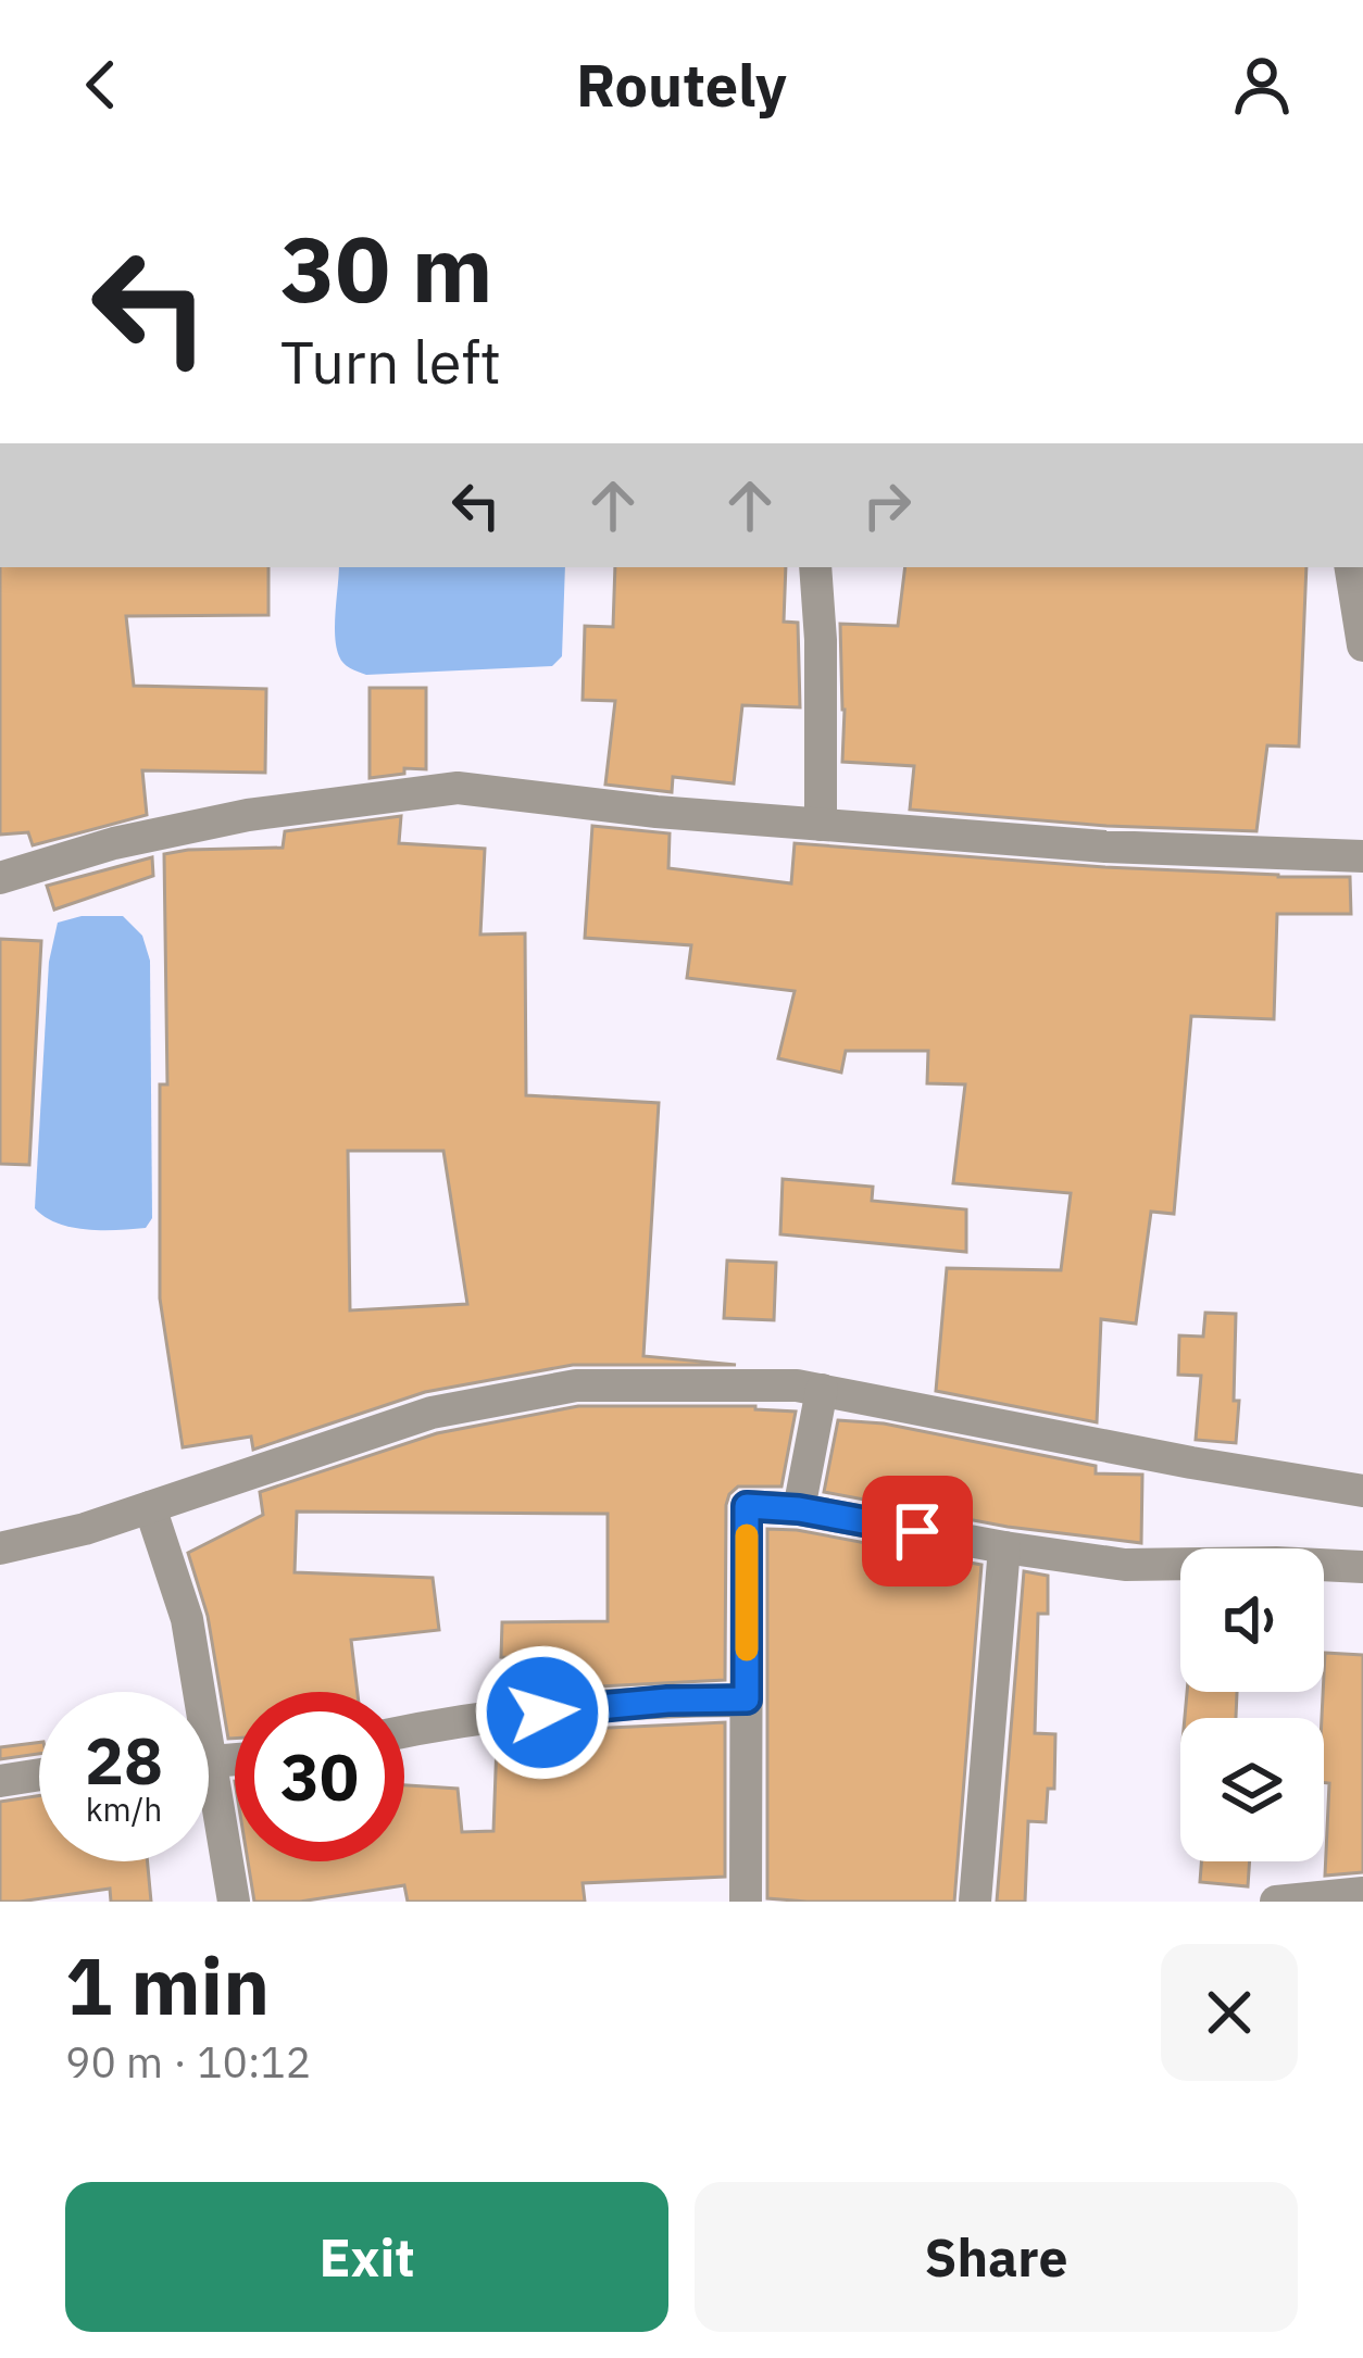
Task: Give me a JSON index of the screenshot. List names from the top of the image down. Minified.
{"page":{"header":"Routely","turn":["30 m","Turn left"],"speed":"28 km/h","limit":"30","heading":["1 min","90 m · 10:12"],"buttons":["Exit","Share"]}}
